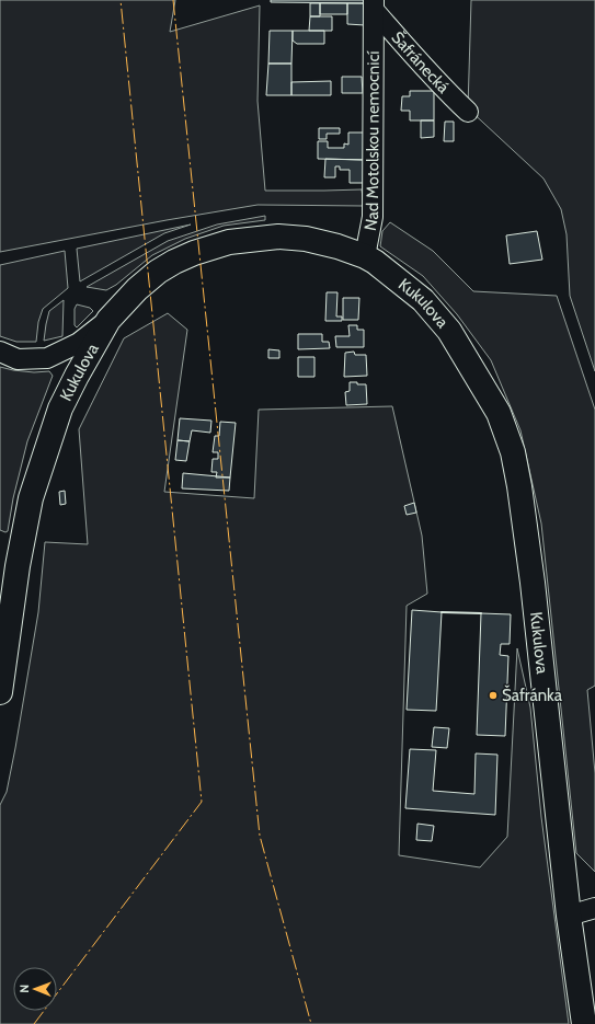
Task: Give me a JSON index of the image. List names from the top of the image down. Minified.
{"streets":{"main road":["Kukulova"],"street":["Šafránecká","Nad Motolskou nemocnicí"]},"crossings":[["Šafránecká","Nad Motolskou nemocnicí"],["Nad Motolskou nemocnicí","Kukulova"]],"places":["Šafránka"],"north":"left"}
